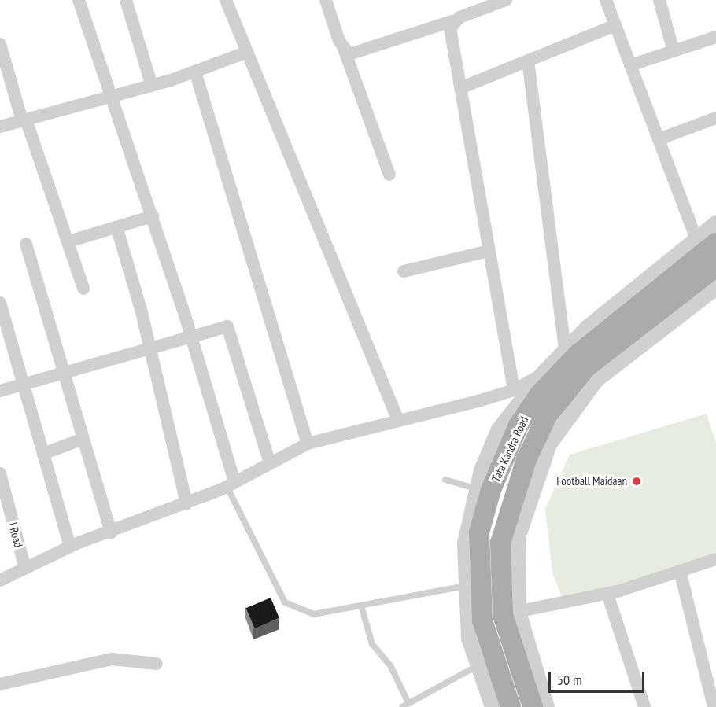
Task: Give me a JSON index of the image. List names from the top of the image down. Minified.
{"streets":{"main road":["Tata Kandra Road"],"street":["I Road"]},"places":["Football Maidaan"],"scale_bar":"50 m"}
